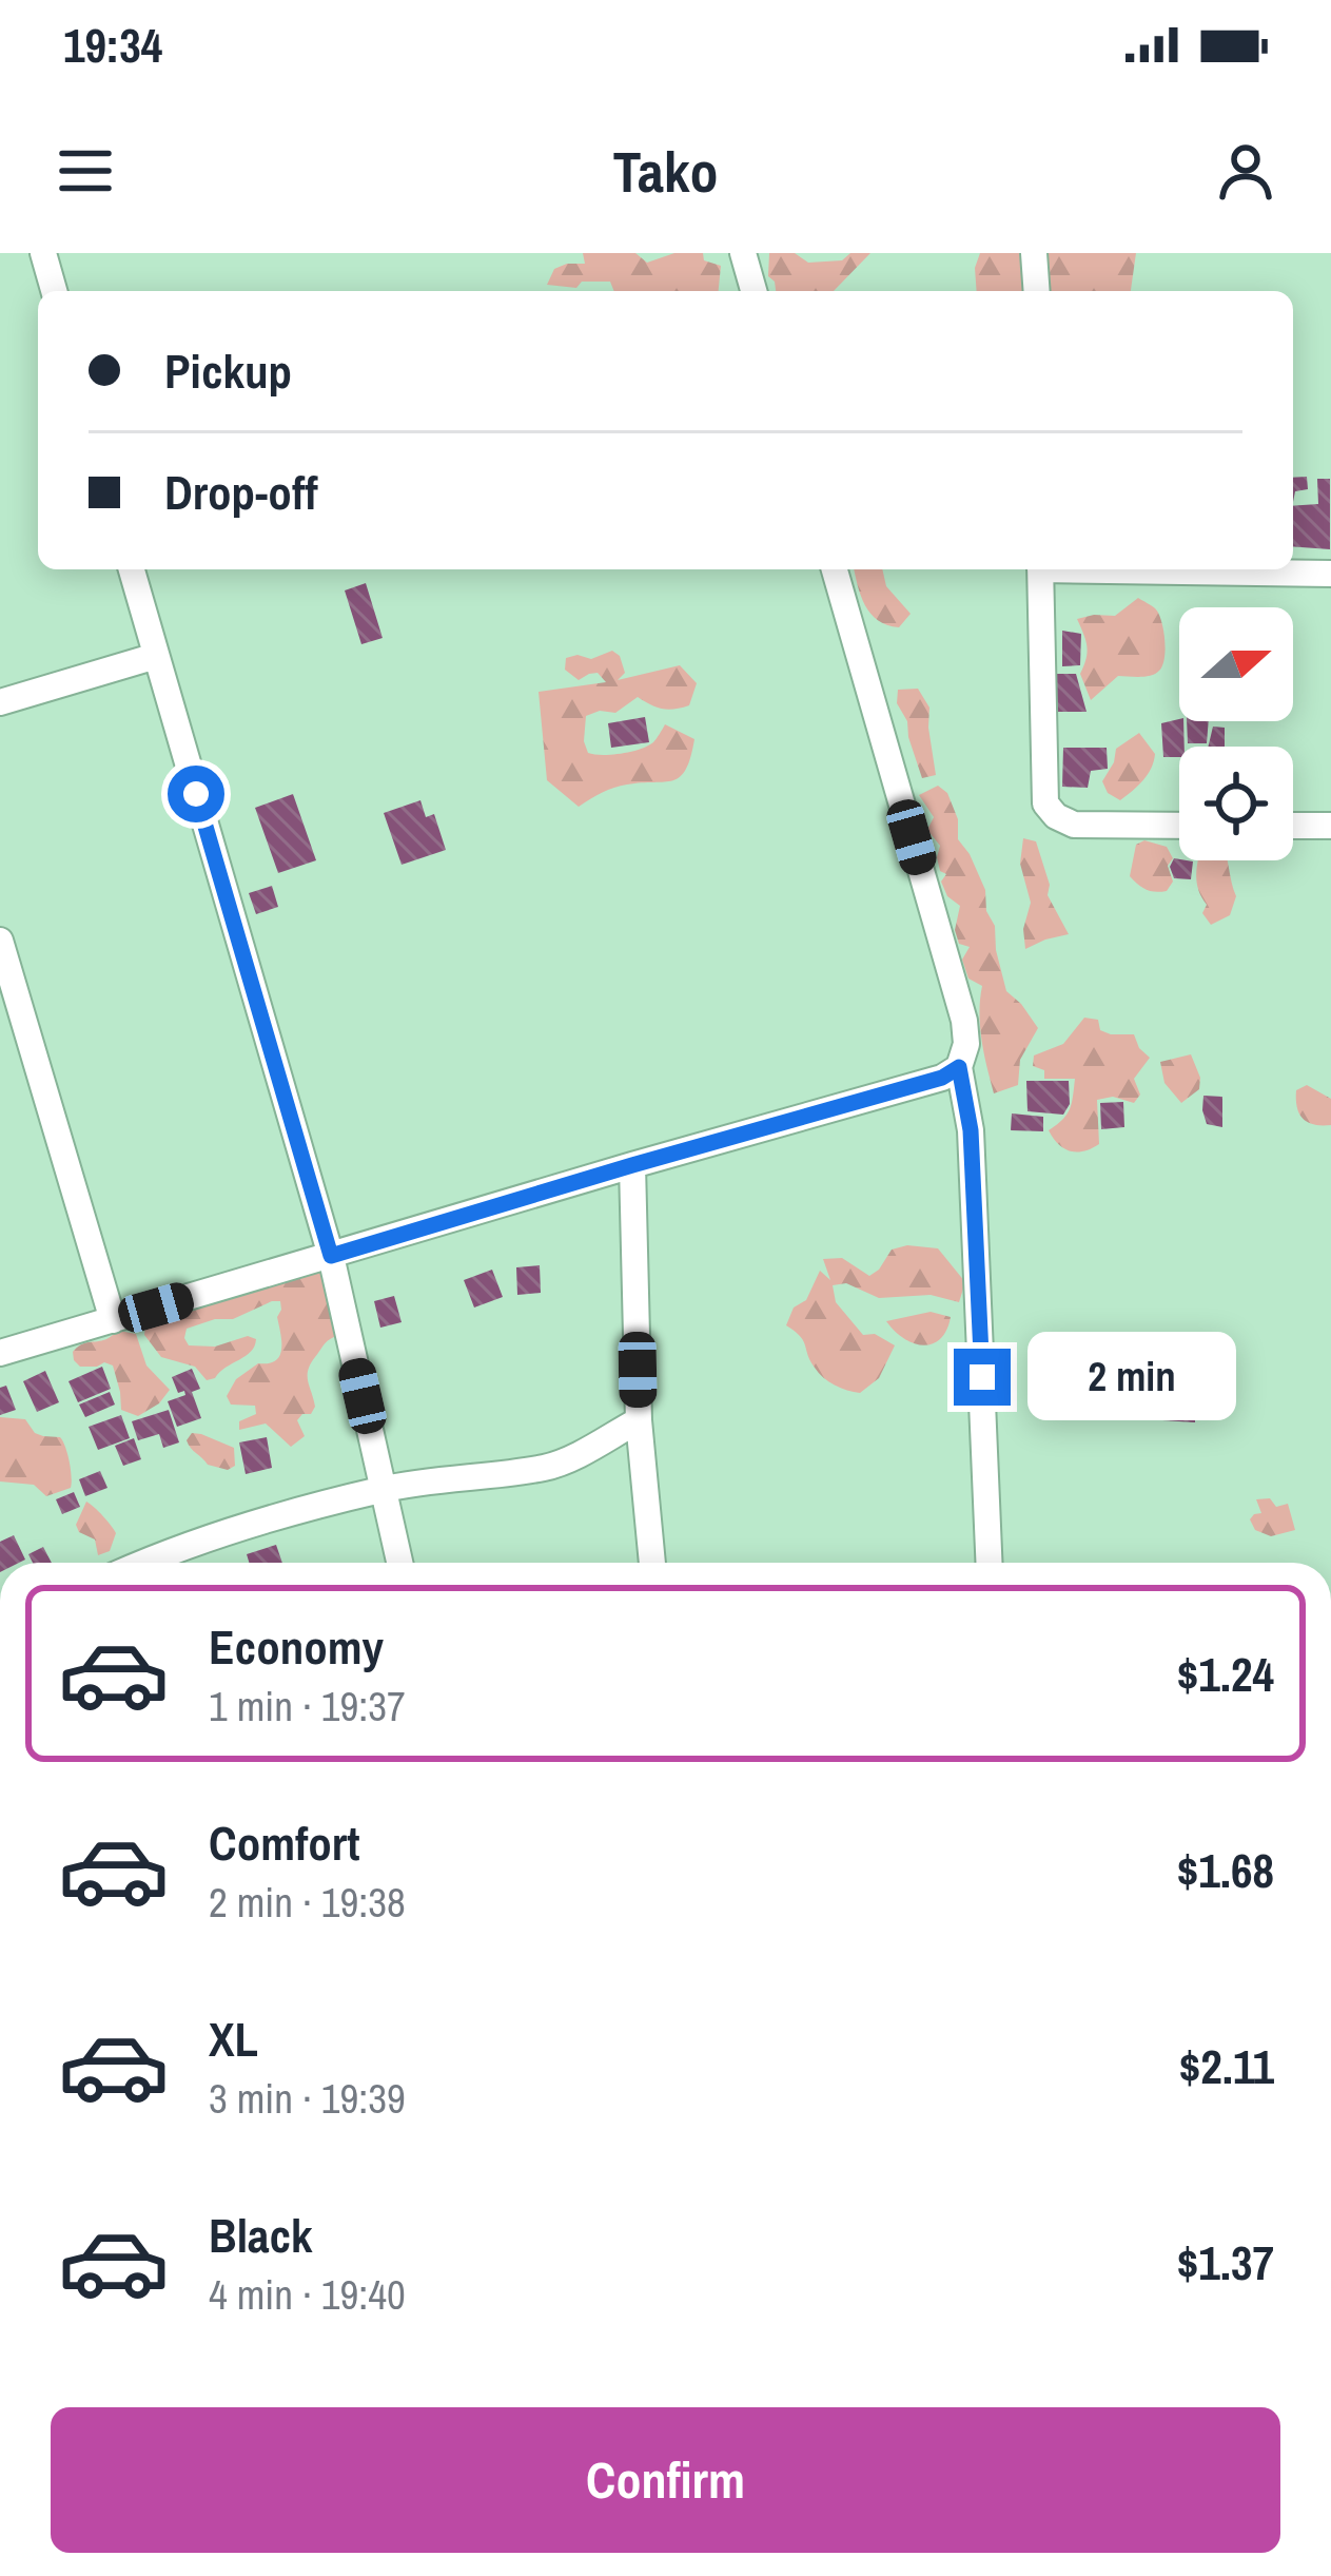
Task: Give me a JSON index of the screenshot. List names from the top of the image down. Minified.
{"north":"right","page":{"status":"19:34","header":"Tako","banner":["Pickup","Drop-off"],"bubble":"2 min","list":[{"name":"Economy","note":"1 min · 19:37","value":"$1.24"},{"name":"Comfort","note":"2 min · 19:38","value":"$1.68"},{"name":"XL","note":"3 min · 19:39","value":"$2.11"},{"name":"Black","note":"4 min · 19:40","value":"$1.37"}],"buttons":"Confirm"}}
